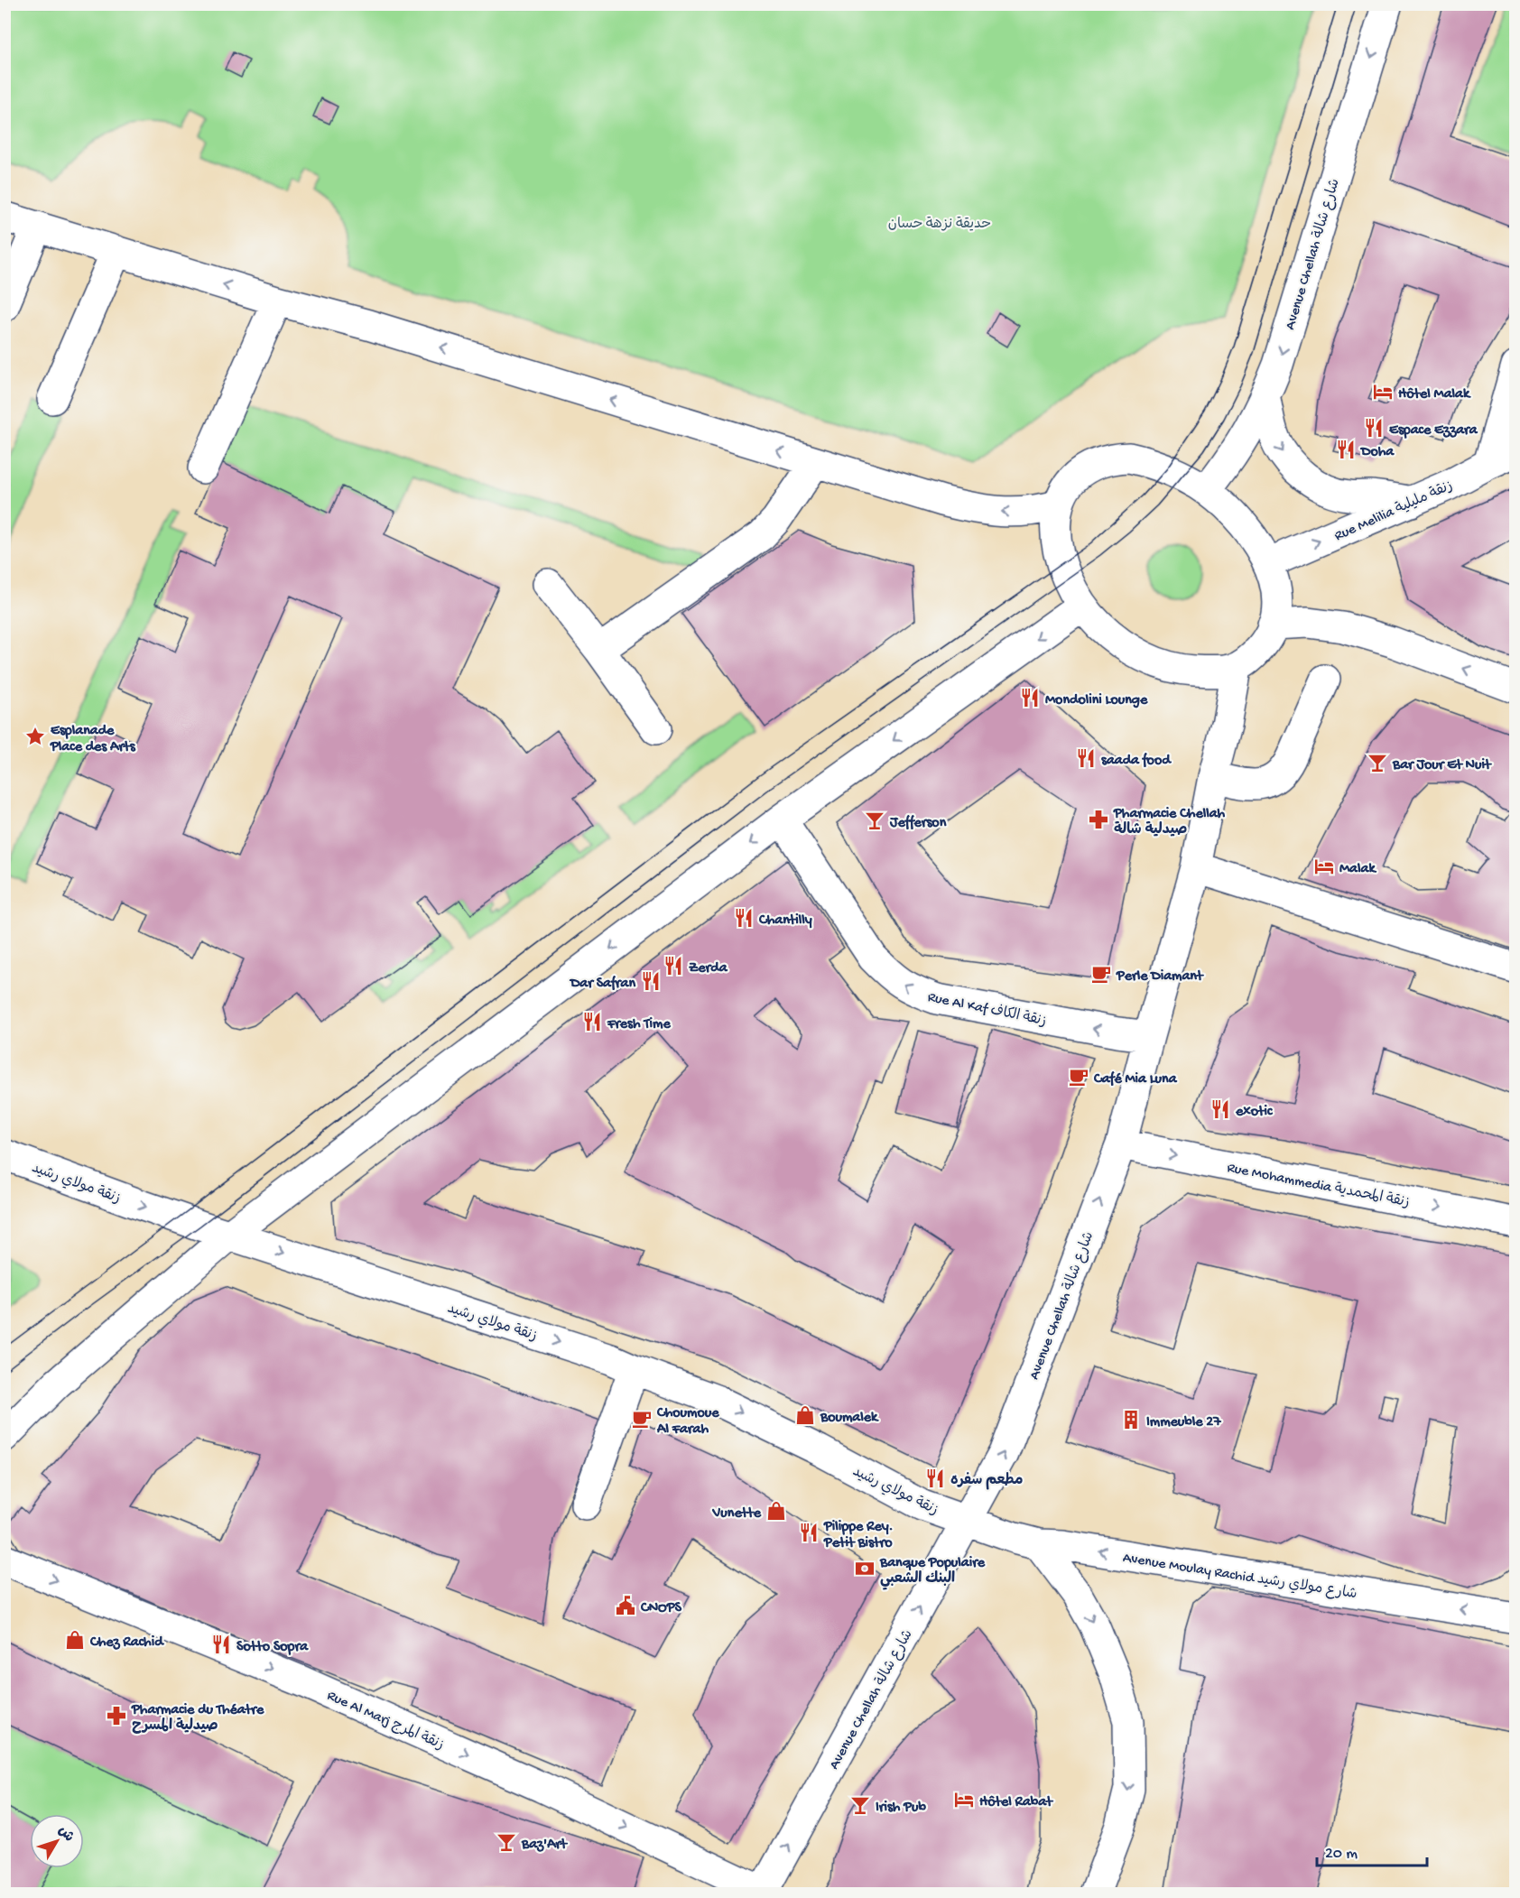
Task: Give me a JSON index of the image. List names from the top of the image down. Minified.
{"streets":{"street":["Avenue Chellah شارع شالة","Rue Melilia زنقة مليلية","Rue Al Kaf زنقة الكاف","زنقة مولاي رشيد","Rue Mohammedia زنقة المحمدية","Avenue Moulay Rachid شارع مولاي رشيد","Rue Al Marj زنقة المرج"]},"crossings":[["Avenue Chellah شارع شالة","Rue Al Kaf زنقة الكاف"],["Avenue Chellah شارع شالة","زنقة مولاي رشيد"],["Avenue Chellah شارع شالة","Rue Mohammedia زنقة المحمدية"],["Avenue Chellah شارع شالة","Avenue Moulay Rachid شارع مولاي رشيد"],["Avenue Chellah شارع شالة","Rue Al Marj زنقة المرج"],["زنقة مولاي رشيد","Avenue Moulay Rachid شارع مولاي رشيد"]],"one_way":["Rue Melilia زنقة مليلية","Rue Al Kaf زنقة الكاف","زنقة مولاي رشيد","Avenue Moulay Rachid شارع مولاي رشيد","Rue Al Marj زنقة المرج"],"parks":["حديقة نزهة حسان"],"places":{"hotel":["Hôtel Malak","Malak","Hôtel Rabat"],"restaurant":["Espace Ezzara","Doha","Mondolini Lounge","saada food","Chantilly","Zerda","Dar Safran","Fresh Time","exotic","مطعم سفره","Pilippe Rey. Petit Bistro","Sotto Sopra"],"place":["Esplanade Place des Arts"],"bar":["Bar Jour Et Nuit","Jefferson","Irish Pub","Baz'Art"],"pharmacy":["Pharmacie Chellah صيدلية شالة","Pharmacie du Théatre صيدلية المسرح"],"cafe":["Perle Diamant","Café Mia Luna","Choumoue Al Farah"],"shop":["Boumalek","Vunette","Chez Rachid"],"building":["Immeuble 27"],"bank":["Banque Populaire البنك الشعبي"],"public building":["CNOPS"]},"scale_bar":"20 m","north":"top right"}
